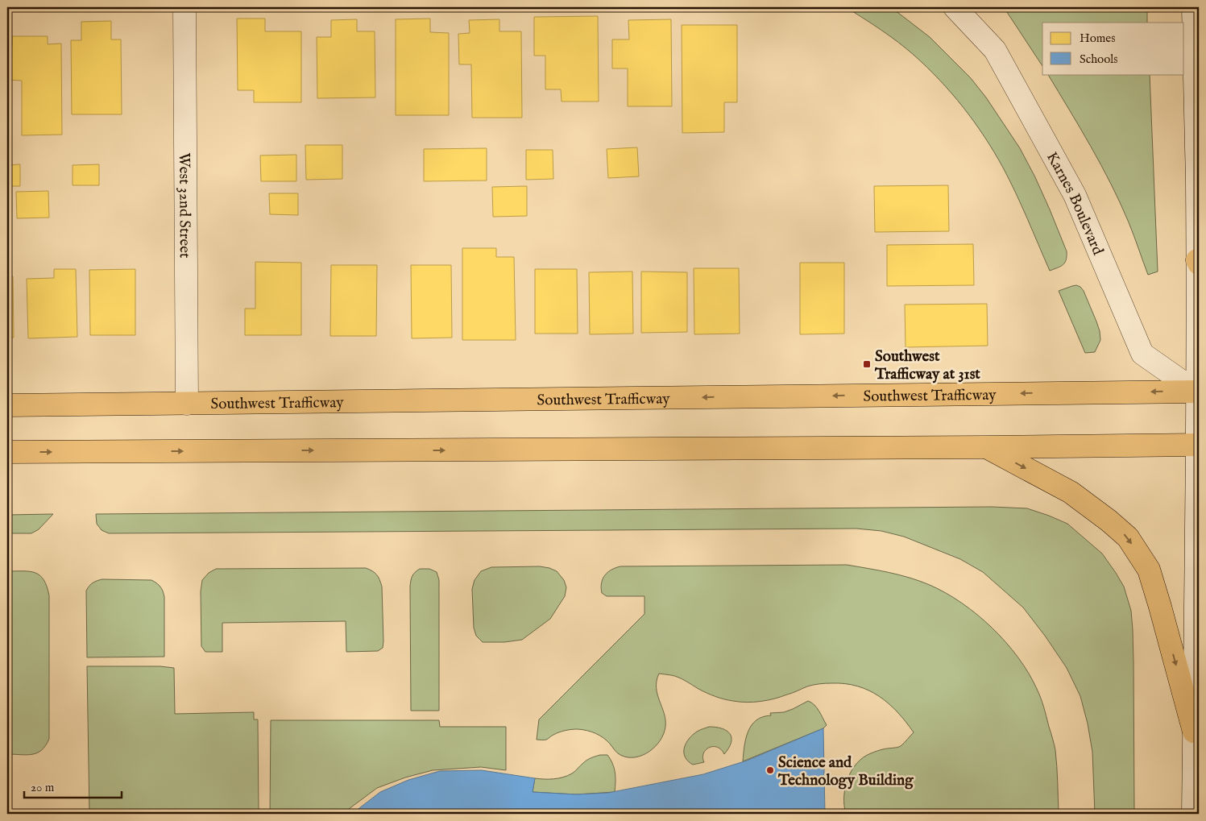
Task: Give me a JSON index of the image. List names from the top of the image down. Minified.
{"streets":{"main road":["Southwest Trafficway"],"street":["Karnes Boulevard","West 32nd Street"]},"crossings":[["Karnes Boulevard","Southwest Trafficway"],["West 32nd Street","Southwest Trafficway"]],"places":{"transit":["Southwest Trafficway at 31st"],"other":["Science and Technology Building"]},"legend":["Homes","Schools"],"scale_bar":"20 m"}
